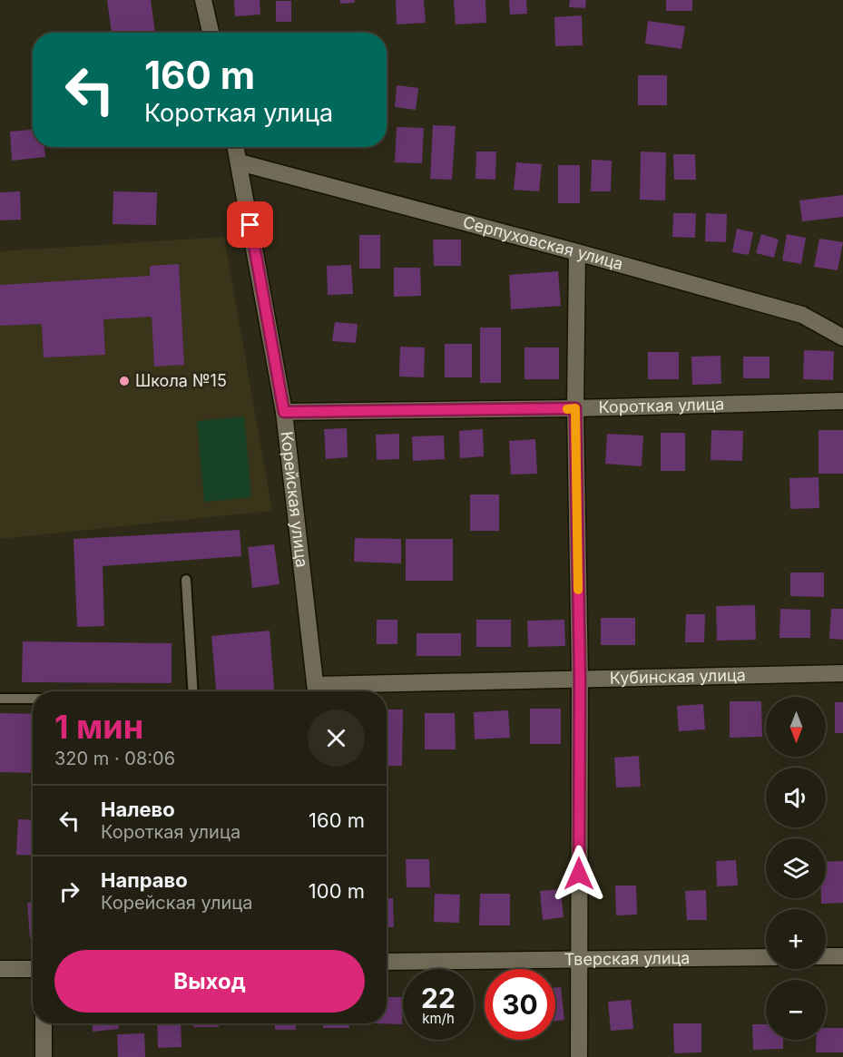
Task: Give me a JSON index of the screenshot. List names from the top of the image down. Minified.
{"streets":{"street":["Серпуховская улица","Короткая улица","Корейская улица","Кубинская улица","Тверская улица"]},"crossings":[["Серпуховская улица","Корейская улица"],["Короткая улица","Корейская улица"],["Корейская улица","Кубинская улица"]],"places":["Школа №15"],"north":"bottom","page":{"turn":["160 m","Короткая улица"],"heading":["1 мин","320 m · 08:06"],"map_buttons":["+","−"],"list":[{"name":"Налево","note":"Короткая улица","value":"160 m"},{"name":"Направо","note":"Корейская улица","value":"100 m"}],"buttons":"Выход","speed":"22 km/h","limit":"30"}}
